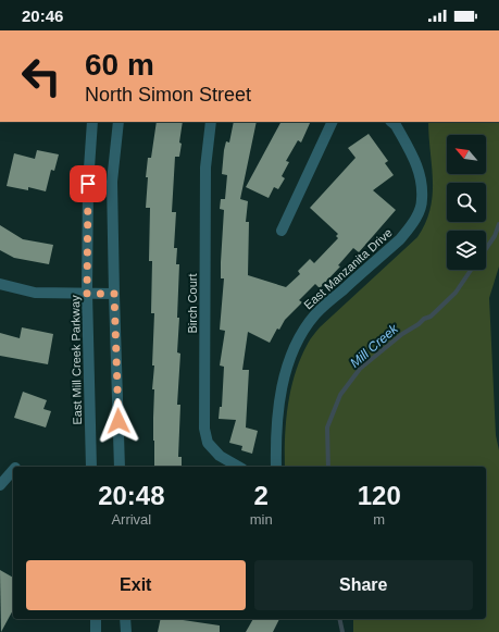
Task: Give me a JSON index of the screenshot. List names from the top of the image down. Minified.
{"streets":{"street":["East Manzanita Drive","Birch Court","East Mill Creek Parkway"]},"water":["Mill Creek"],"north":"top left","page":{"status":"20:46","turn":["60 m","North Simon Street"],"eta":["20:48","Arrival","2","min","120","m"],"buttons":["Exit","Share"]}}
